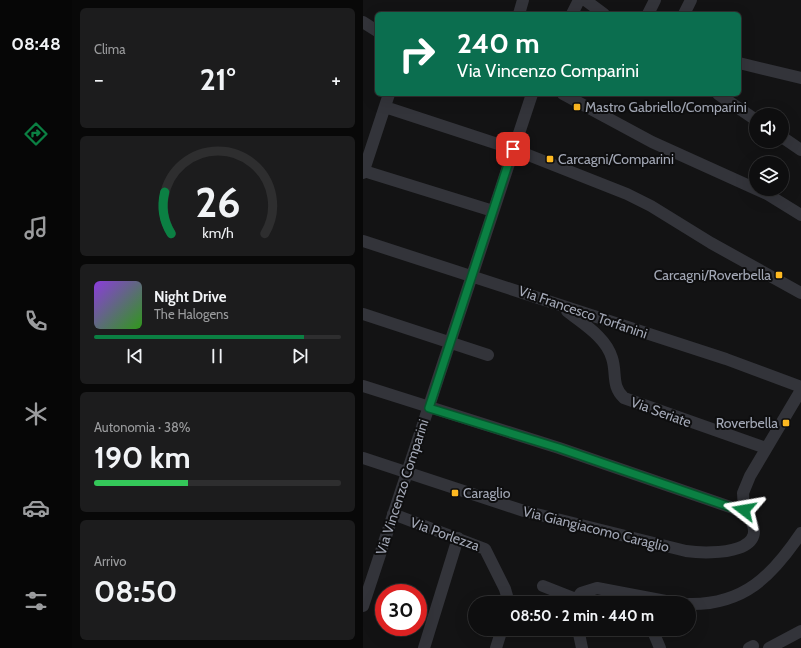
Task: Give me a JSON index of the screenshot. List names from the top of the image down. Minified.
{"streets":{"street":["Via Francesco Torfanini","Via Seriate","Via Vincenzo Comparini","Via Giangiacomo Caraglio","Via Porlezza"]},"crossings":[["Via Francesco Torfanini","Via Seriate"],["Via Francesco Torfanini","Via Vincenzo Comparini"],["Via Vincenzo Comparini","Via Giangiacomo Caraglio"],["Via Vincenzo Comparini","Via Porlezza"]],"places":{"transit":["Mastro Gabriello/Comparini","Carcagni/Comparini","Carcagni/Roverbella","Roverbella","Caraglio"]},"page":{"tabs":"08:48","tile":["Clima",["Autonomia · 38%","190 km"],["Arrivo","08:50"]],"turn":["240 m","Via Vincenzo Comparini"],"heat":["−","21°","+"],"song":["Night Drive","The Halogens"],"limit":"30","trip":"08:50 · 2 min · 440 m","gauge":["26","km/h"]}}
